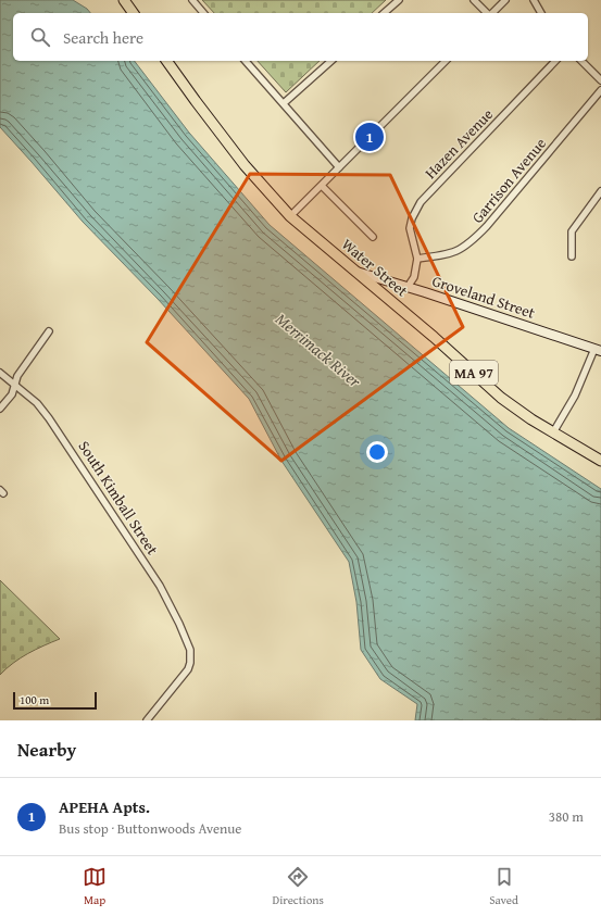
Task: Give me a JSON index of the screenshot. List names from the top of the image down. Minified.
{"streets":{"main road":["Water Street","Groveland Street","MA 97"],"street":["Hazen Avenue","Garrison Avenue","South Kimball Street"]},"crossings":[["Hazen Avenue","Garrison Avenue"],["Water Street","Groveland Street"]],"water":["Merrimack River"],"scale_bar":"100 m","page":{"search":"Search here","pins":"1","scale":"100 m","heading":"Nearby","list":[{"mark":"1","name":"APEHA Apts.","note":"Bus stop · Buttonwoods Avenue","value":"380 m"}],"nav":["Map","Directions","Saved"]}}
